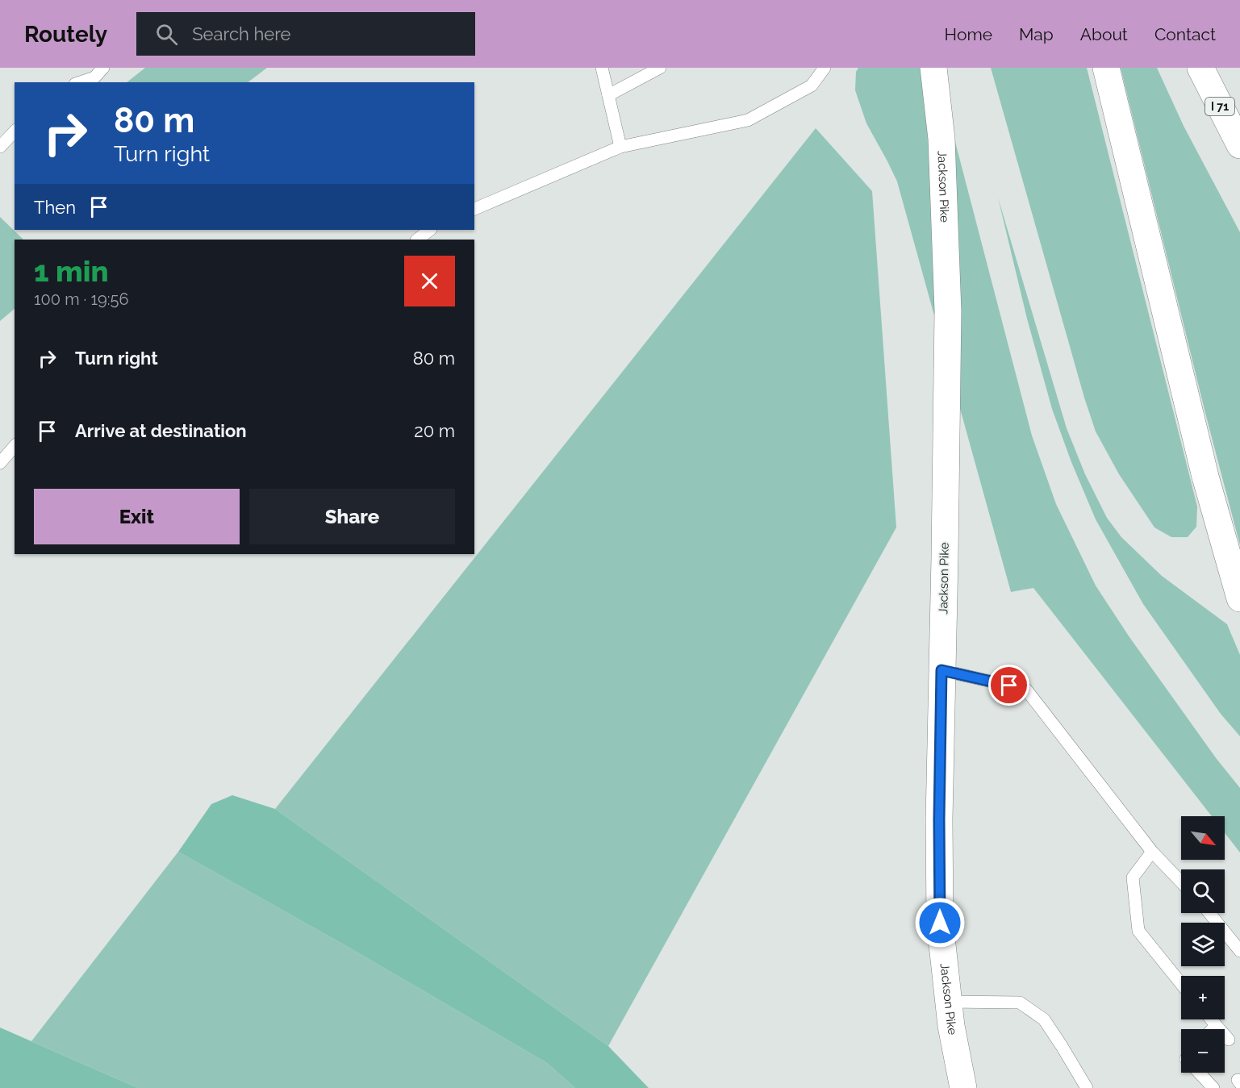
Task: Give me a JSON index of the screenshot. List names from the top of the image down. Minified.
{"streets":{"main road":["I 71","Jackson Pike"]},"north":"bottom right","page":{"header":"Routely","search":"Search here","nav":["Home","Map","About","Contact"],"turn":["80 m","Turn right"],"then":"Then","heading":["1 min","100 m · 19:56"],"list":[{"name":"Turn right","value":"80 m"},{"name":"Arrive at destination","value":"20 m"}],"buttons":["Exit","Share"],"map_buttons":["+","−"]}}
